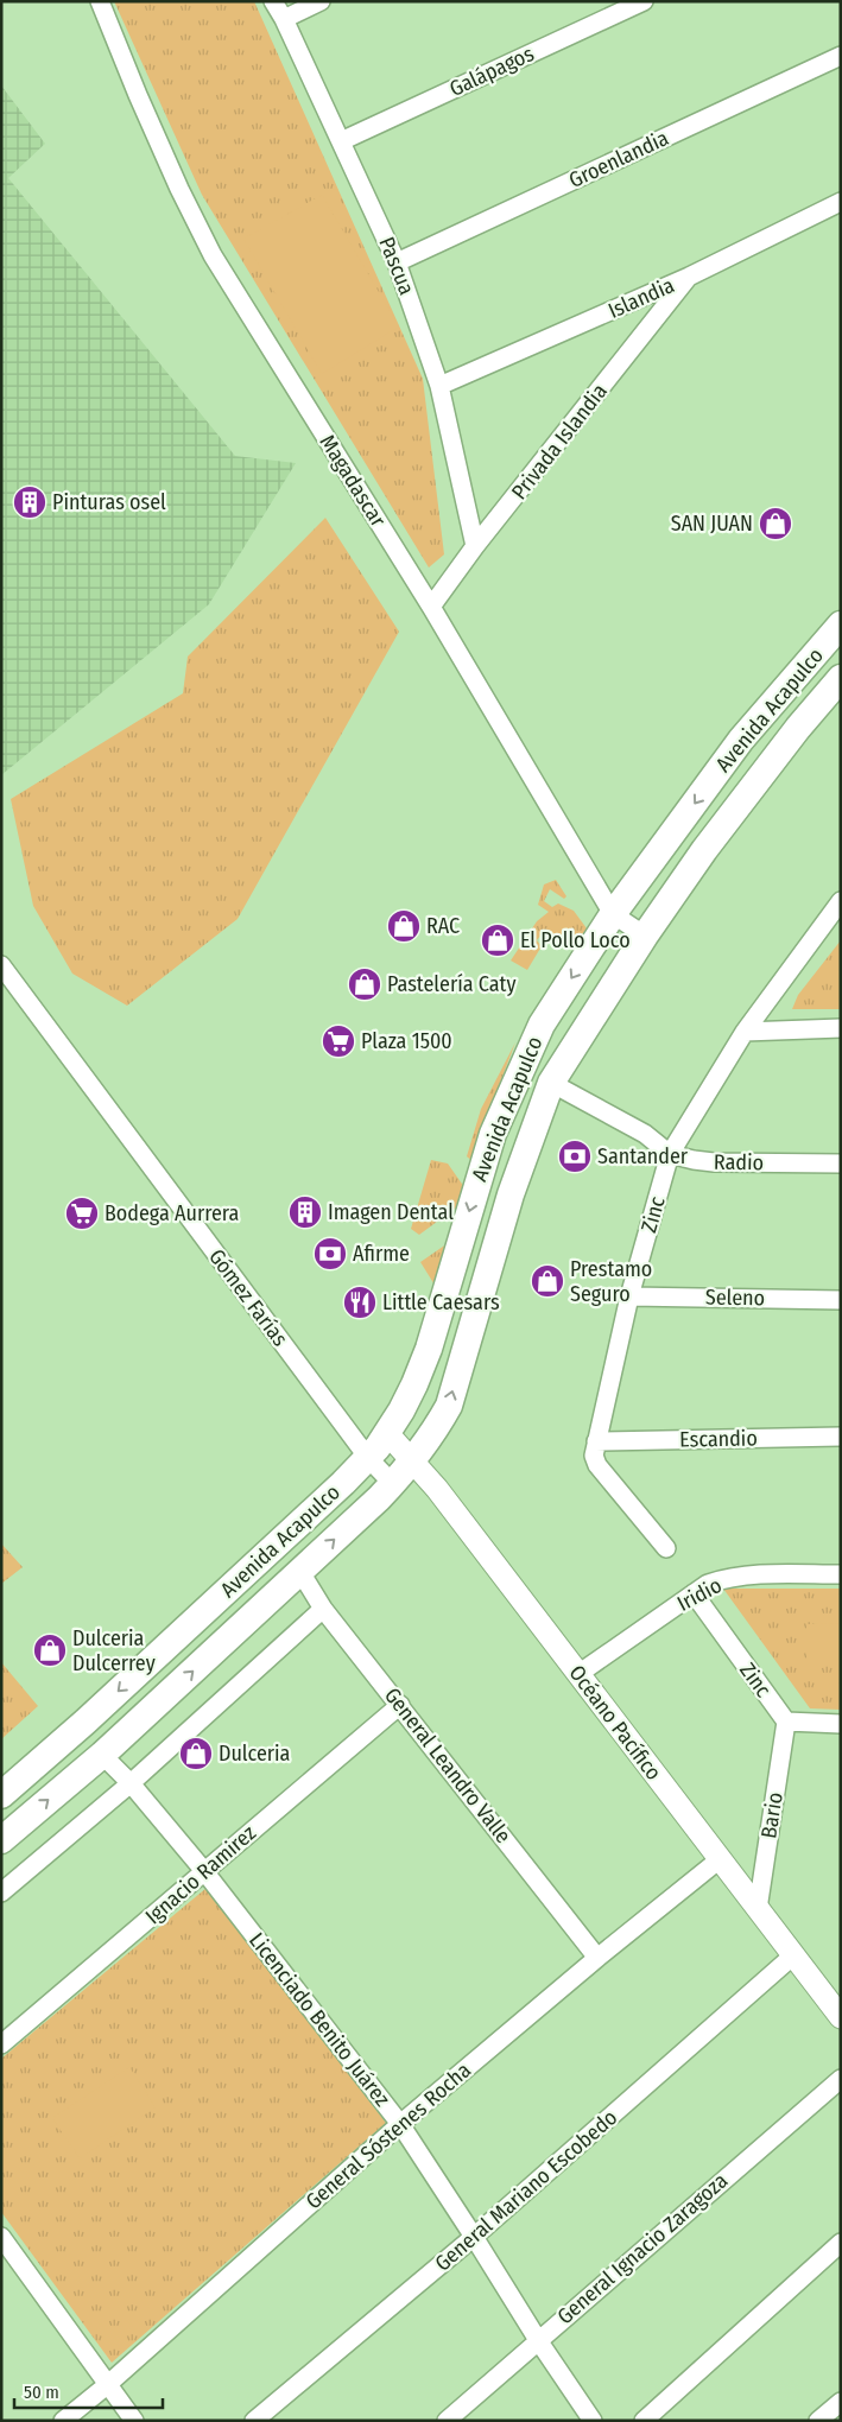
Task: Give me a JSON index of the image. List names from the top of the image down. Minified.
{"streets":{"main road":["Avenida Acapulco"],"street":["Galápagos","Groenlandia","Pascua","Islandia","Privada Islandia","Magadascar","Radio","Zinc","Gómez Farías","Seleno","Escandio","Iridio","Océano Pacífico","General Leandro Valle","Bario","Ignacio Ramirez","Licenciado Benito Juárez","General Sóstenes Rocha","General Mariano Escobedo","General Ignacio Zaragoza"]},"crossings":[["Galápagos","Pascua"],["Groenlandia","Pascua"],["Pascua","Islandia"],["Pascua","Privada Islandia"],["Islandia","Privada Islandia"],["Privada Islandia","Magadascar"],["Magadascar","Avenida Acapulco"],["Avenida Acapulco","Radio"],["Avenida Acapulco","Gómez Farías"],["Avenida Acapulco","Océano Pacífico"],["Avenida Acapulco","General Leandro Valle"],["Avenida Acapulco","Licenciado Benito Juárez"],["Radio","Zinc"],["Zinc","Seleno"],["Zinc","Escandio"],["Zinc","Iridio"],["Zinc","Bario"],["Iridio","Océano Pacífico"],["Océano Pacífico","Bario"],["Océano Pacífico","General Sóstenes Rocha"],["Océano Pacífico","General Mariano Escobedo"],["General Leandro Valle","Ignacio Ramirez"],["General Leandro Valle","General Sóstenes Rocha"],["Ignacio Ramirez","Licenciado Benito Juárez"],["Licenciado Benito Juárez","General Sóstenes Rocha"],["Licenciado Benito Juárez","General Mariano Escobedo"],["Licenciado Benito Juárez","General Ignacio Zaragoza"]],"places":{"building":["Pinturas osel","Imagen Dental"],"shop":["SAN JUAN","RAC","El Pollo Loco","Pastelería Caty","Prestamo Seguro","Dulceria Dulcerrey","Dulceria"],"supermarket":["Plaza 1500","Bodega Aurrera"],"bank":["Santander","Afirme"],"restaurant":["Little Caesars"]},"scale_bar":"50 m"}
